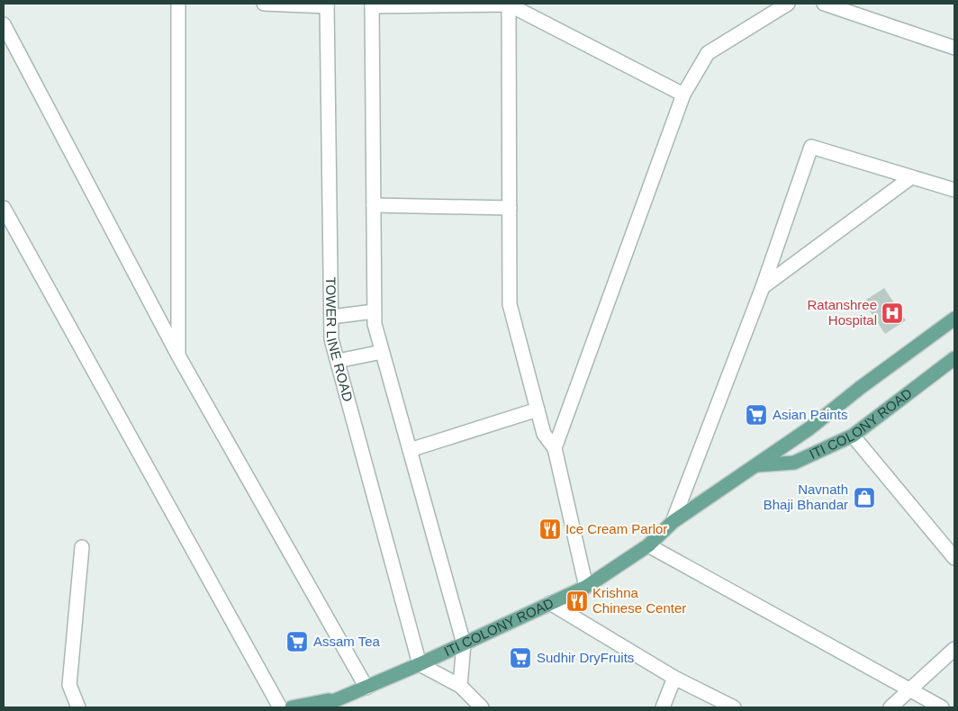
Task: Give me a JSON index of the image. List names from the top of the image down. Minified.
{"streets":{"main road":["ITI COLONY ROAD"],"street":["TOWER LINE ROAD"]},"crossings":[["TOWER LINE ROAD","ITI COLONY ROAD"]],"places":{"hospital":["Ratanshree Hospital"],"supermarket":["Asian Paints","Assam Tea","Sudhir DryFruits"],"shop":["Navnath Bhaji Bhandar"],"restaurant":["Ice Cream Parlor","Krishna Chinese Center"]}}
